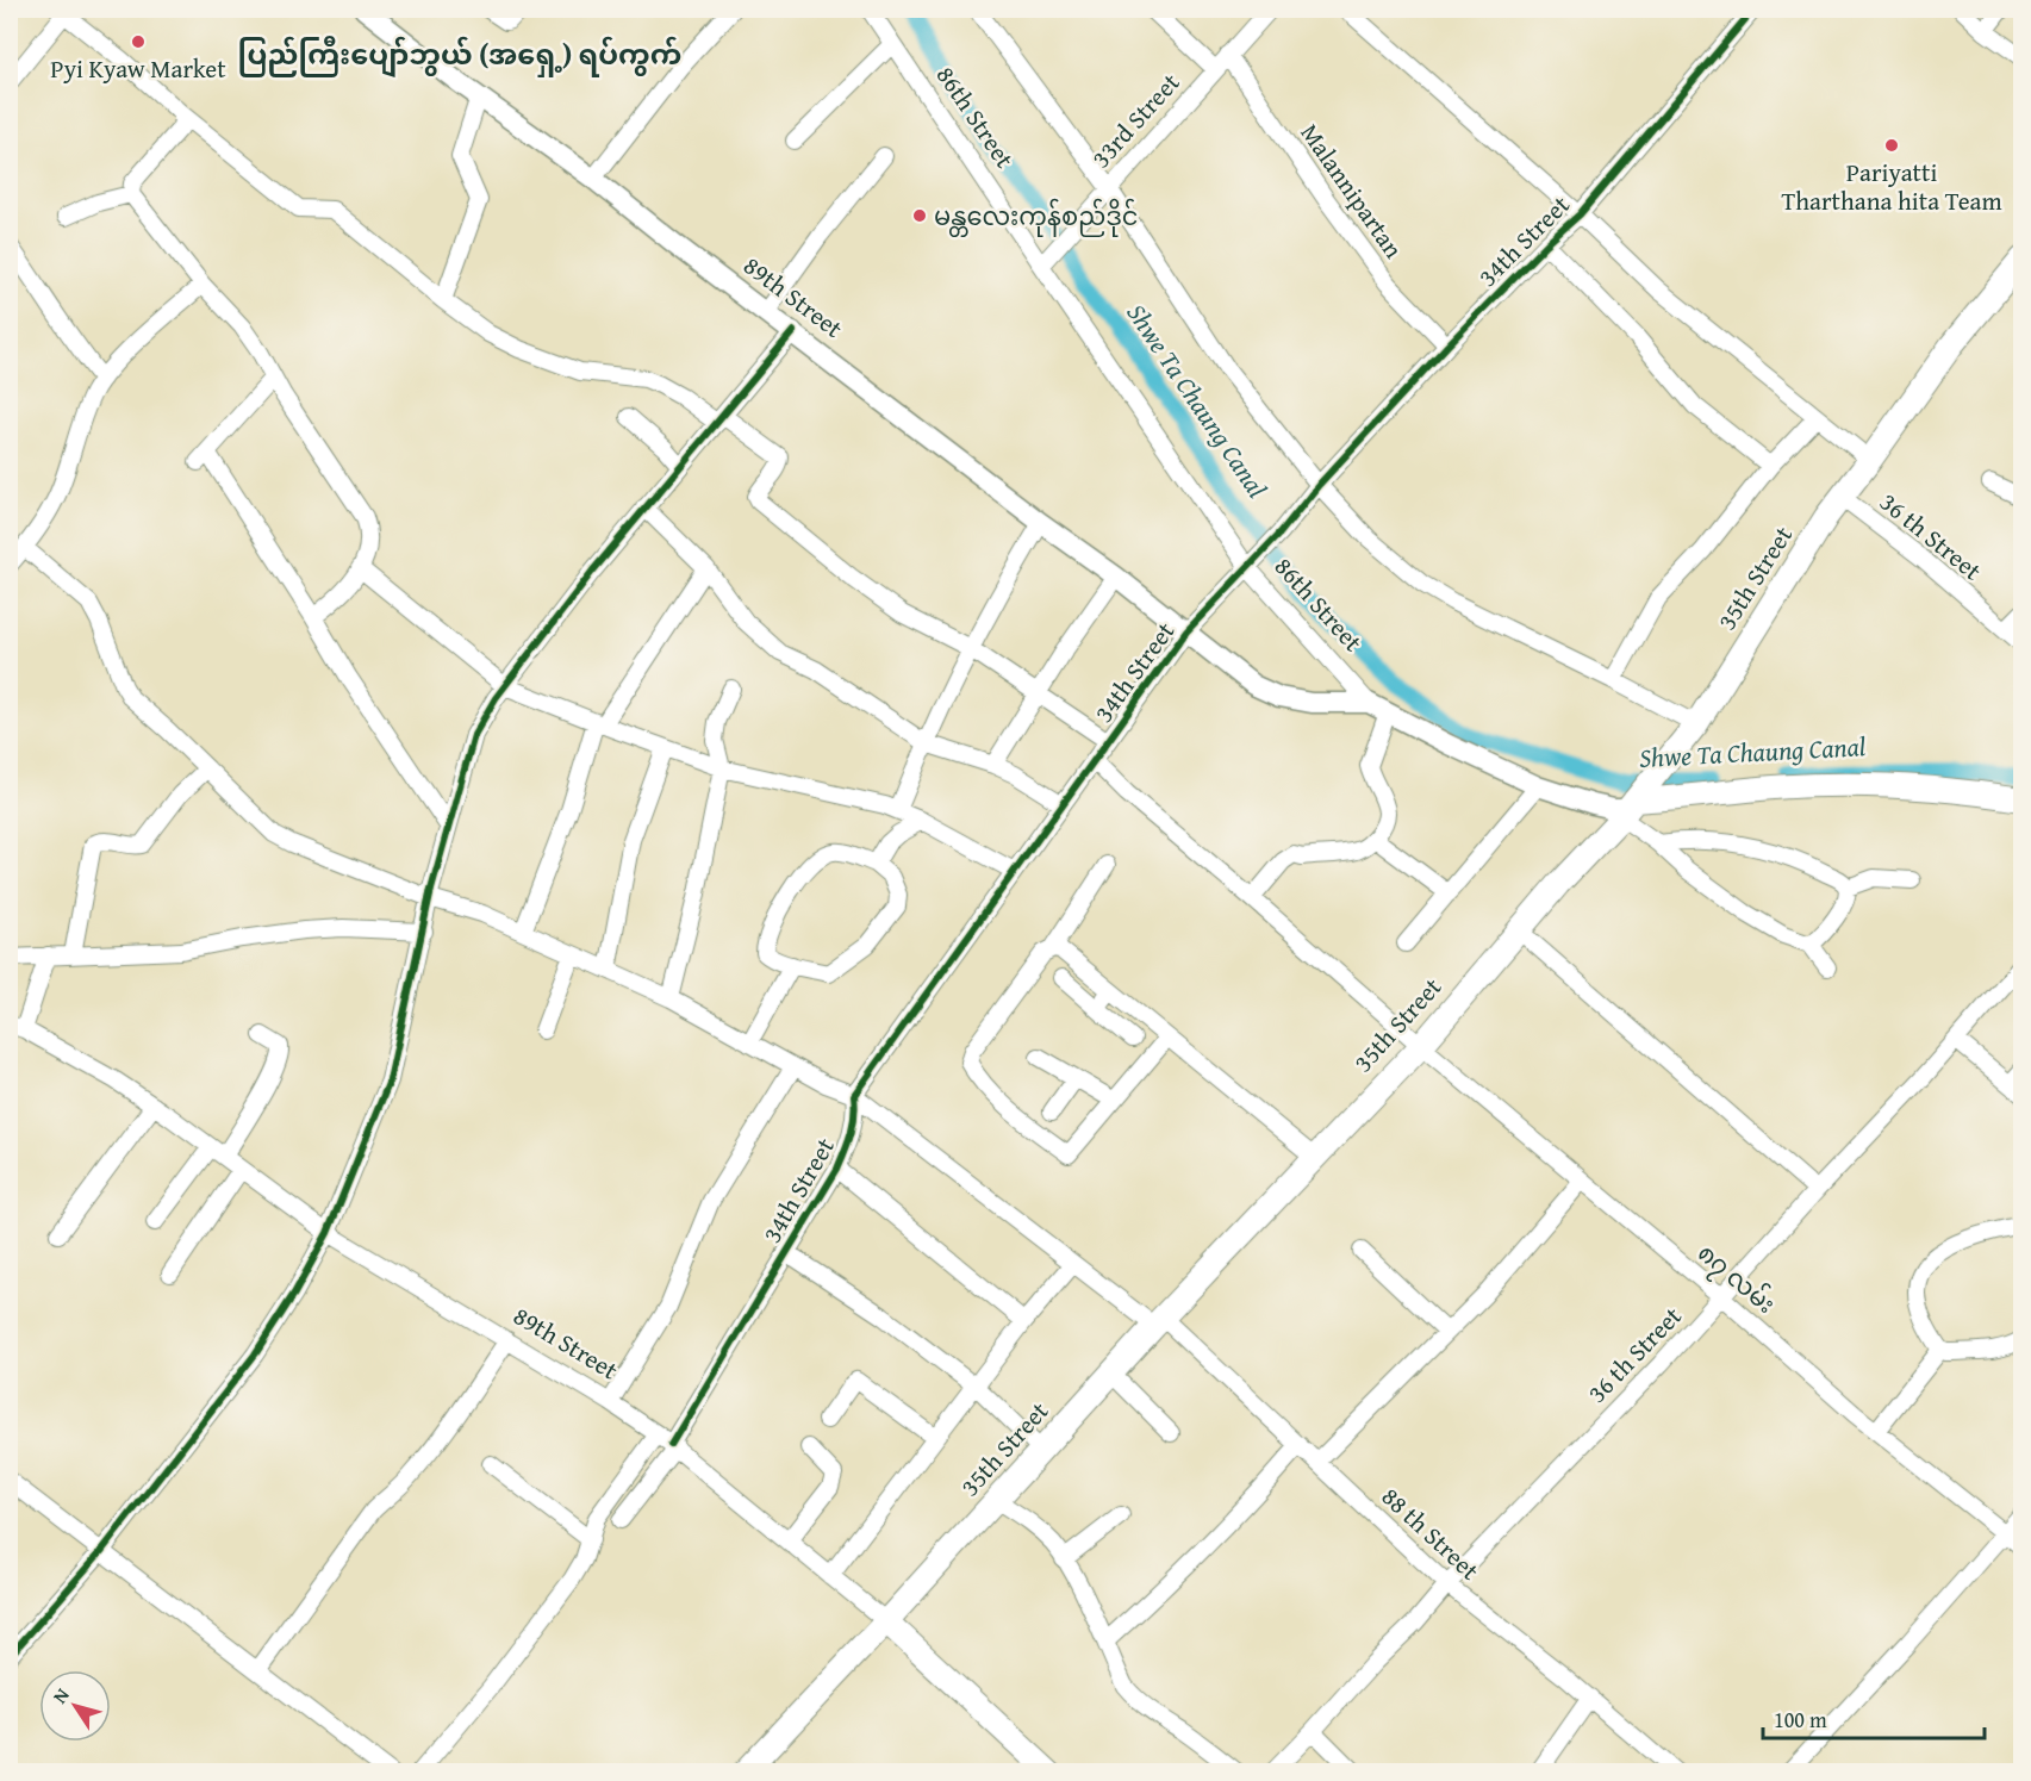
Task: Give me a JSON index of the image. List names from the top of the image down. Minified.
{"streets":{"main road":["89th Street","35th Street"],"street":["86th Street","33rd Street","Malannipartan","34th Street","36 th Street","၈၇ လမ်း","88 th Street"]},"crossings":[["86th Street","33rd Street"],["86th Street","34th Street"],["86th Street","89th Street"],["33rd Street","Malannipartan"],["Malannipartan","34th Street"],["34th Street","89th Street"],["34th Street","၈၇ လမ်း"],["34th Street","88 th Street"],["89th Street","35th Street"],["36 th Street","35th Street"],["36 th Street","၈၇ လမ်း"],["36 th Street","88 th Street"],["35th Street","၈၇ လမ်း"],["35th Street","88 th Street"]],"districts":["ပြည်ကြီးပျော်ဘွယ် (အရှေ့) ရပ်ကွက်"],"water":["Shwe Ta Chaung Canal"],"places":["Pyi Kyaw Market","Pariyatti Tharthana hita Team","မန္တလေးကုန်စည်ဒိုင်"],"scale_bar":"100 m","north":"top left"}
